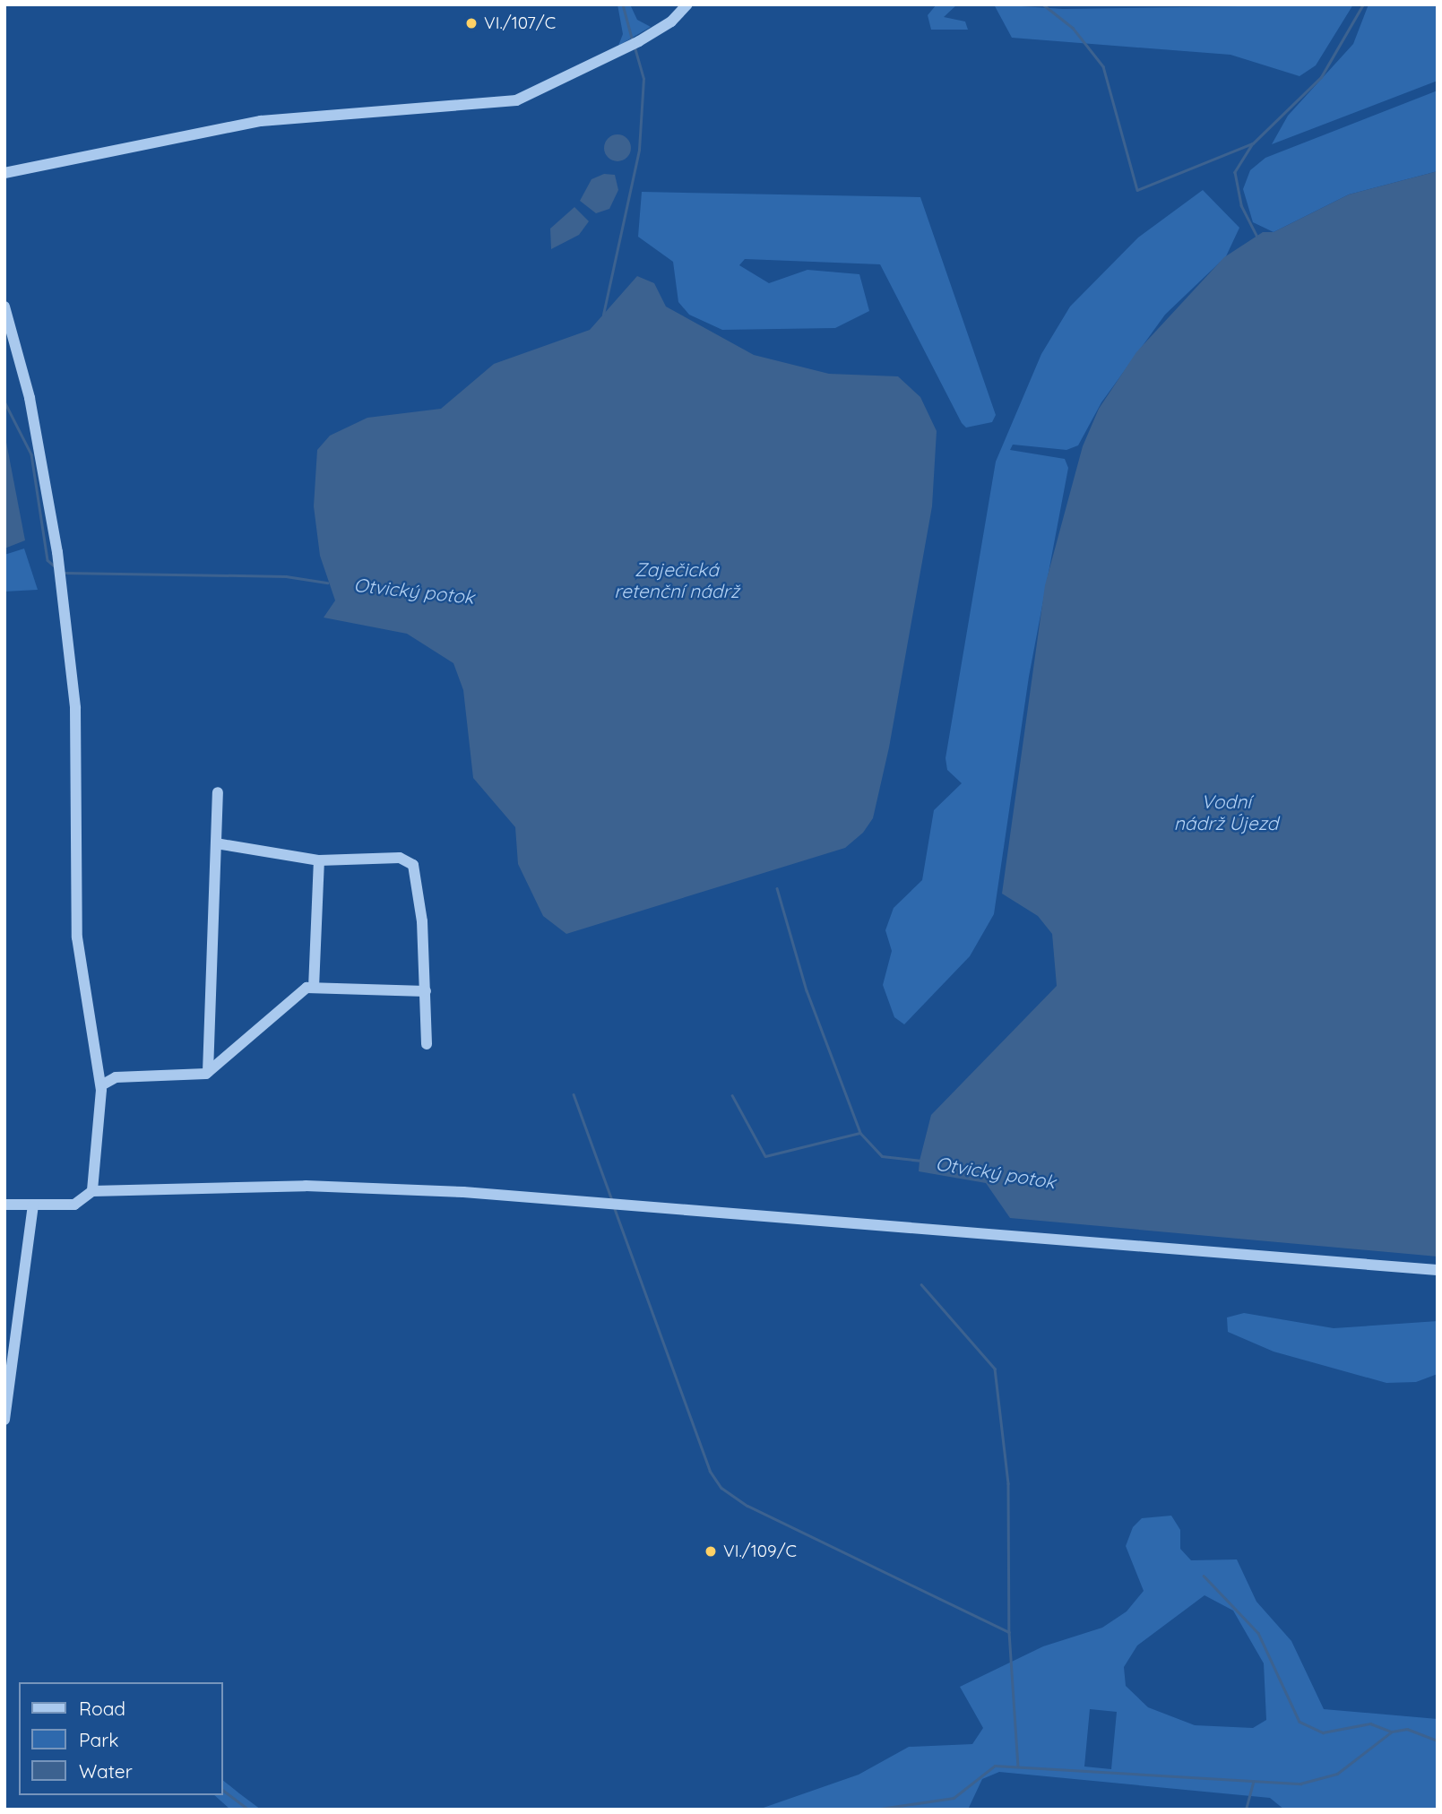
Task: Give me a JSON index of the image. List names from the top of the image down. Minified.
{"water":["Zaječická retenční nádrž","Otvický potok","Vodní nádrž Újezd"],"places":["VI./107/C","VI./109/C"],"legend":["Road","Park","Water"]}
